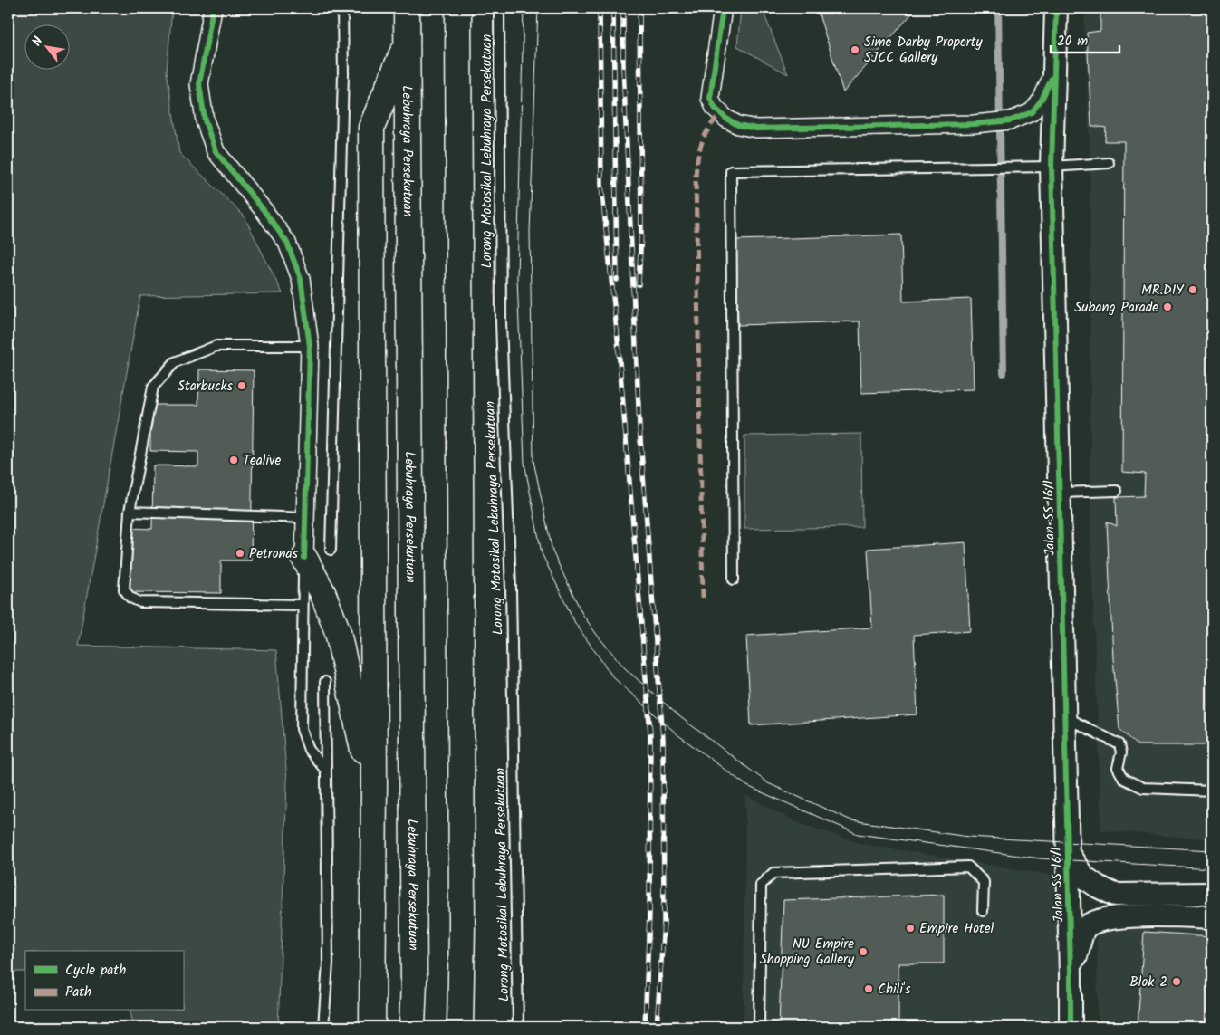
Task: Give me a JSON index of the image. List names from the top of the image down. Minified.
{"streets":{"highway":["Lebuhraya Persekutuan"],"street":["Jalan SS 16/1"],"lane":["Lorong Motosikal Lebuhraya Persekutuan"]},"places":["Sime Darby Property SJCC Gallery","MR.DIY","Subang Parade","Starbucks","Tealive","Petronas","Empire Hotel","NU Empire Shopping Gallery","Blok 2","Chili's"],"legend":["Cycle path","Path"],"scale_bar":"20 m","north":"top left"}
